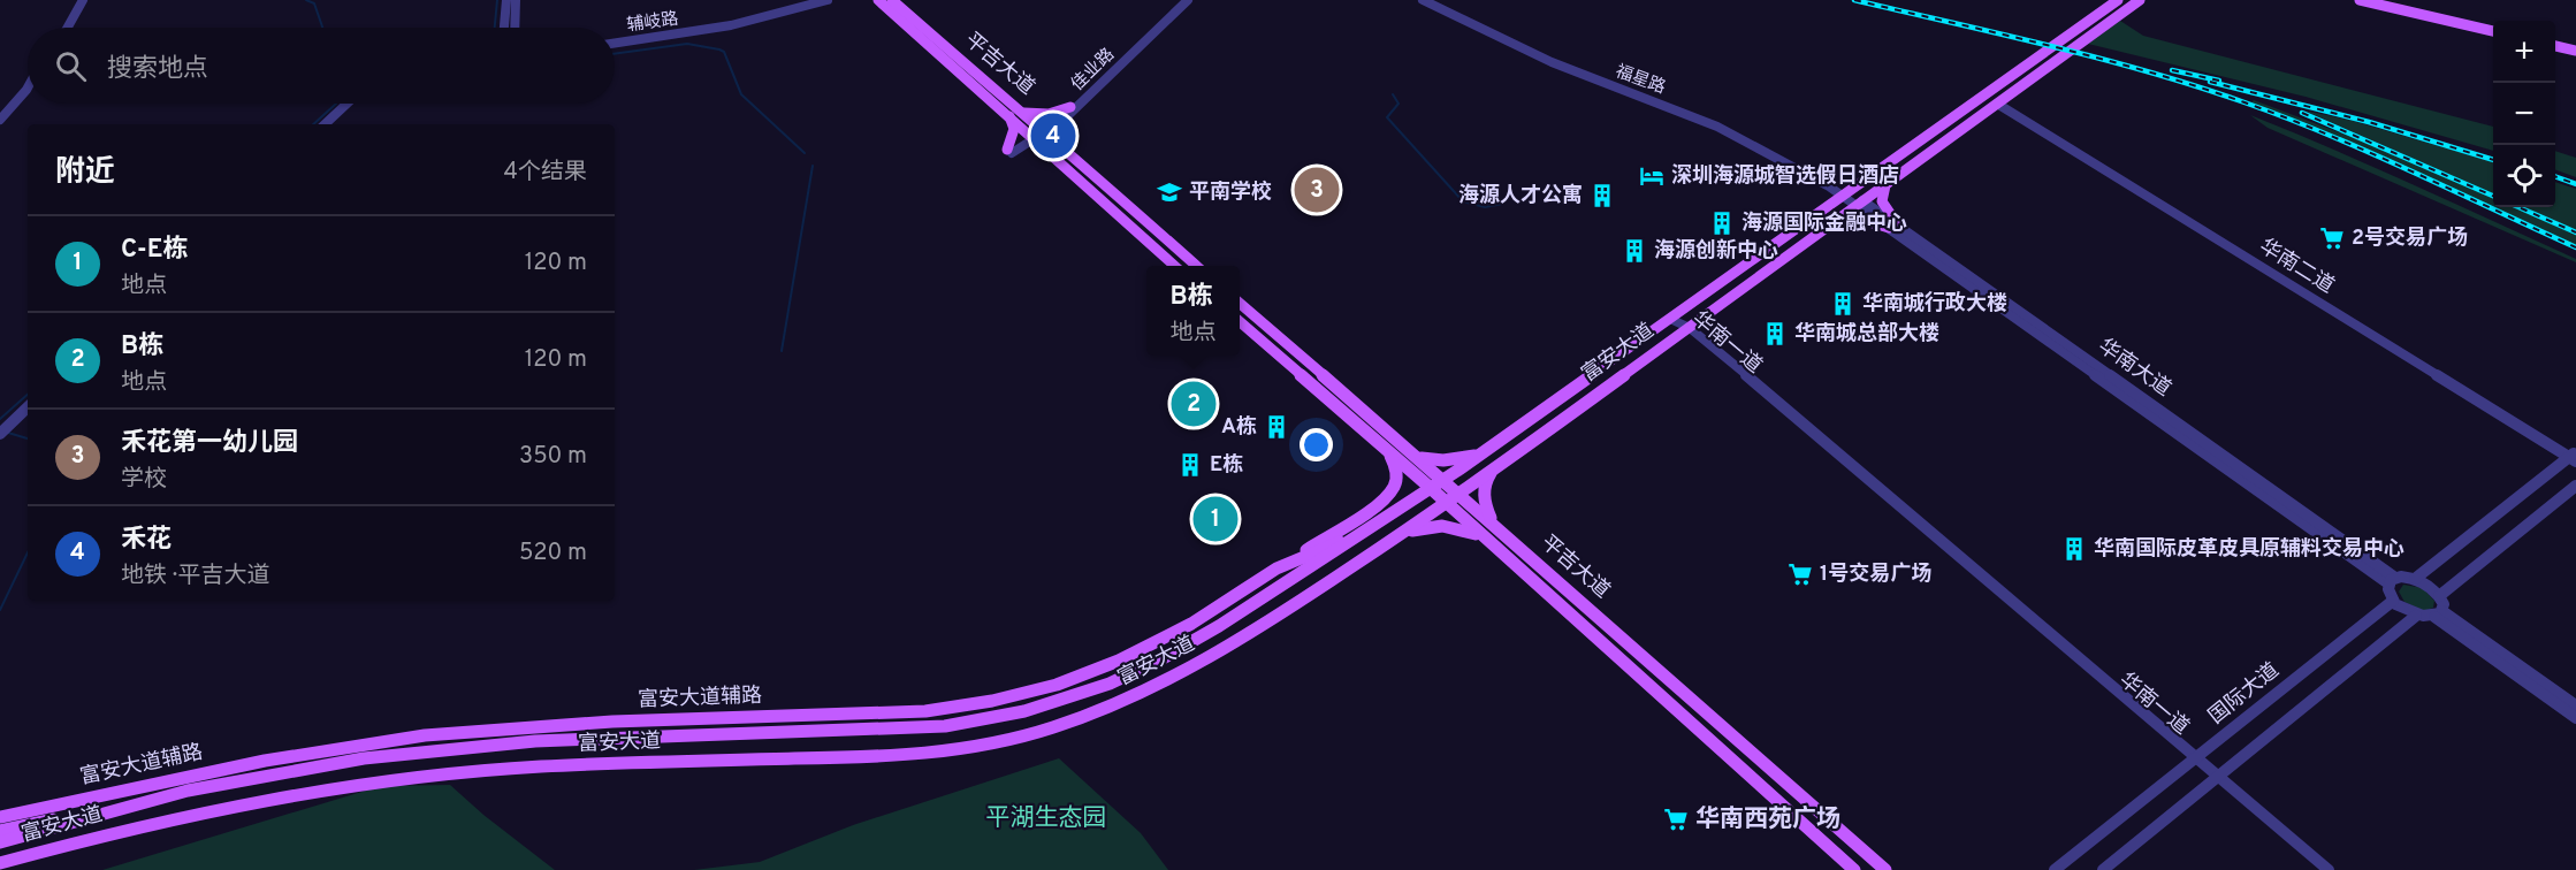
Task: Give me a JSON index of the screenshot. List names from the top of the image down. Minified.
{"streets":{"main road":["平吉大道","富安大道","富安大道辅路"],"street":["辅岐路","佳业路","福星路","华南二道","华南一道","华南大道","国际大道"]},"crossings":[["平吉大道","佳业路"],["平吉大道","富安大道"],["福星路","富安大道"],["福星路","华南大道"],["华南二道","富安大道"],["华南一道","富安大道"],["华南一道","国际大道"],["富安大道","华南大道"],["富安大道","富安大道辅路"]],"parks":["平湖生态园"],"places":{"hotel":["深圳海源城智选假日酒店"],"school or university":["平南学校"],"building":["海源人才公寓","海源国际金融中心","海源创新中心","华南城行政大楼","华南城总部大楼","A栋","E栋","华南国际皮革皮具原辅料交易中心"],"supermarket":["2号交易广场","1号交易广场","华南西苑广场"]},"page":{"map_buttons":["+","−"],"search":"搜索地点","pins":["4","3","2","1"],"heading":["附近","4个结果"],"list":[{"mark":"1","name":"C-E栋","note":"地点","value":"120 m"},{"mark":"2","name":"B栋","note":"地点","value":"120 m"},{"mark":"3","name":"禾花第一幼儿园","note":"学校","value":"350 m"},{"mark":"4","name":"禾花","note":"地铁 · 平吉大道","value":"520 m"}],"popup":["B栋","地点"]}}
